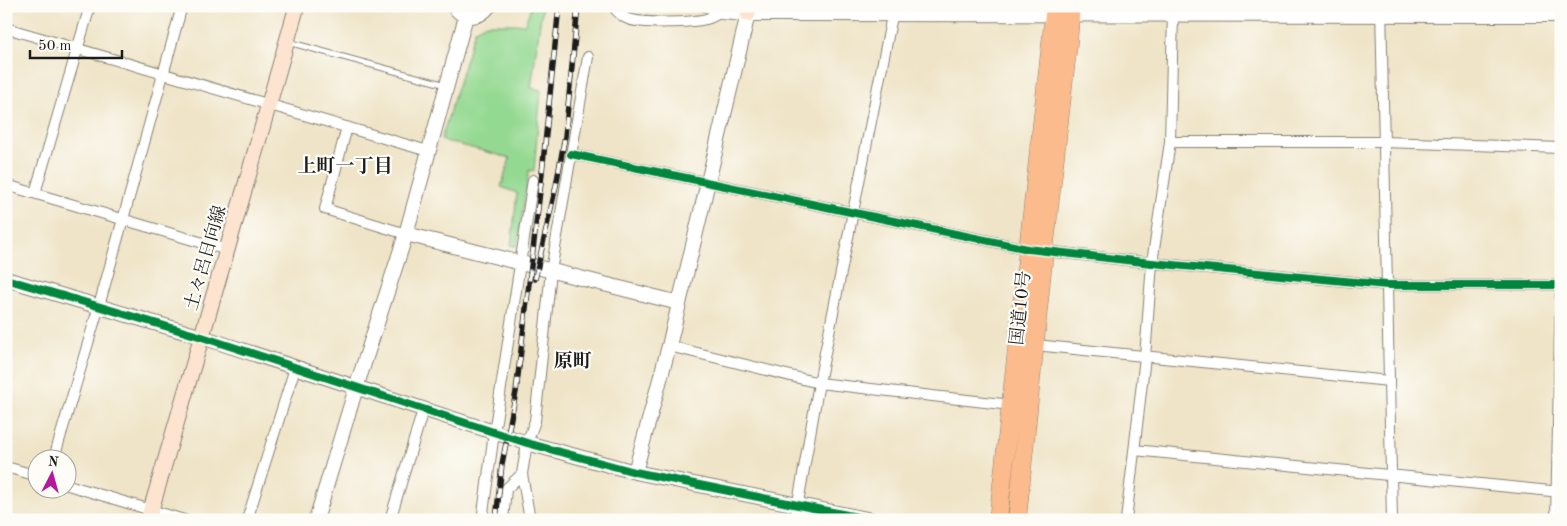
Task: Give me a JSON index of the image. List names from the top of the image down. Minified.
{"streets":{"highway":["国道10号"],"main road":["土々呂日向線"]},"districts":["上町一丁目","原町"],"scale_bar":"50 m","north":"top"}
